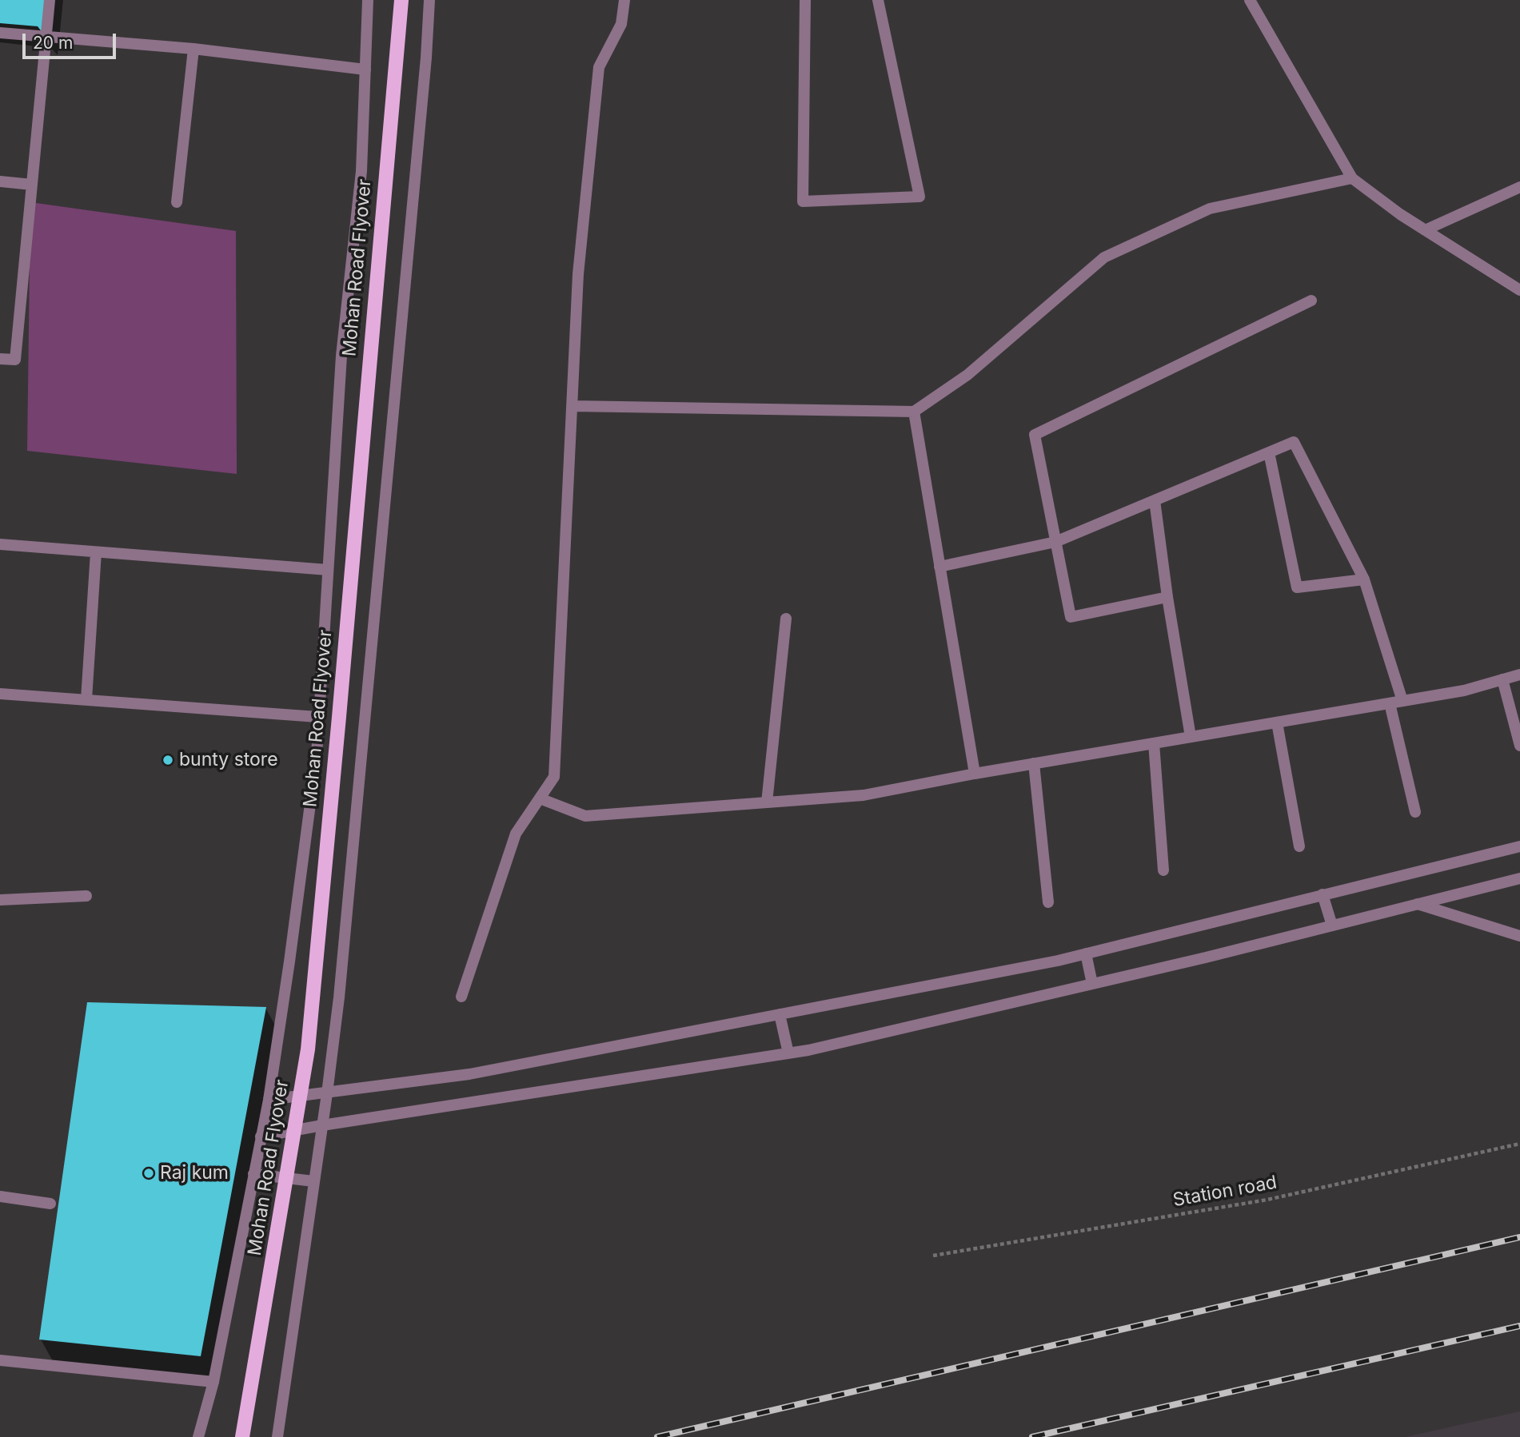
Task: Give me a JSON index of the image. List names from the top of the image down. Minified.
{"streets":{"main road":["Mohan Road Flyover"],"path":["Station road"]},"places":["bunty store","Raj kum"],"scale_bar":"20 m"}
